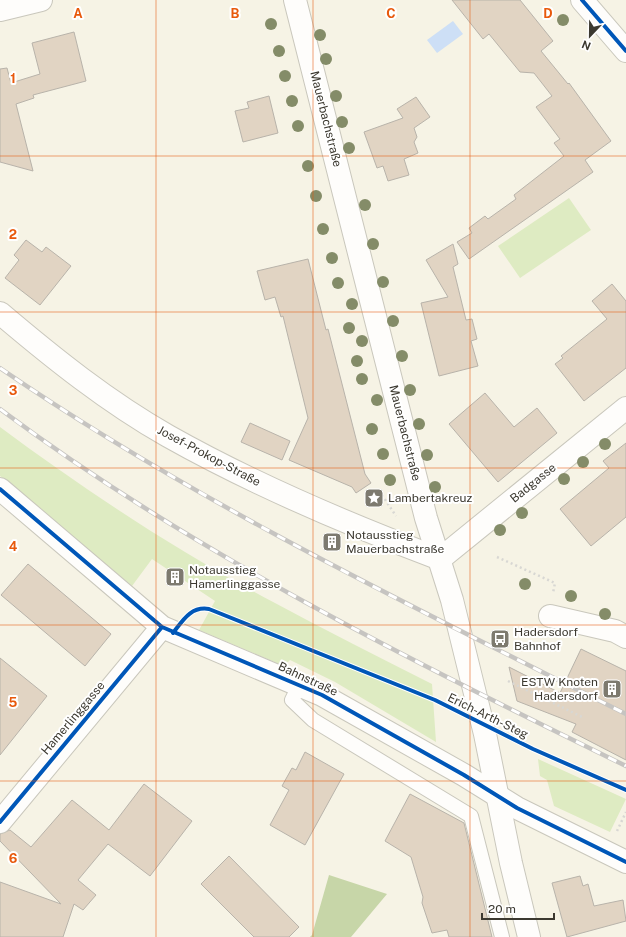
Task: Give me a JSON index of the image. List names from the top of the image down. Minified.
{"streets":{"street":["Mauerbachstraße","Josef-Prokop-Straße","Badgasse","Bahnstraße","Hamerlinggasse"],"cycle path":["Erich-Arth-Steg"]},"crossings":[["Mauerbachstraße","Josef-Prokop-Straße"],["Mauerbachstraße","Badgasse"],["Mauerbachstraße","Bahnstraße"],["Josef-Prokop-Straße","Badgasse"],["Bahnstraße","Hamerlinggasse"]],"places":{"place":["Lambertakreuz"],"building":["Notausstieg Mauerbachstraße","Notausstieg Hamerlinggasse","ESTW Knoten Hadersdorf"],"bus stop":["Hadersdorf Bahnhof"]},"scale_bar":"20 m","north":"bottom","grid":{"columns":["A","B","C","D"],"rows":["1","2","3","4","5","6"]}}
